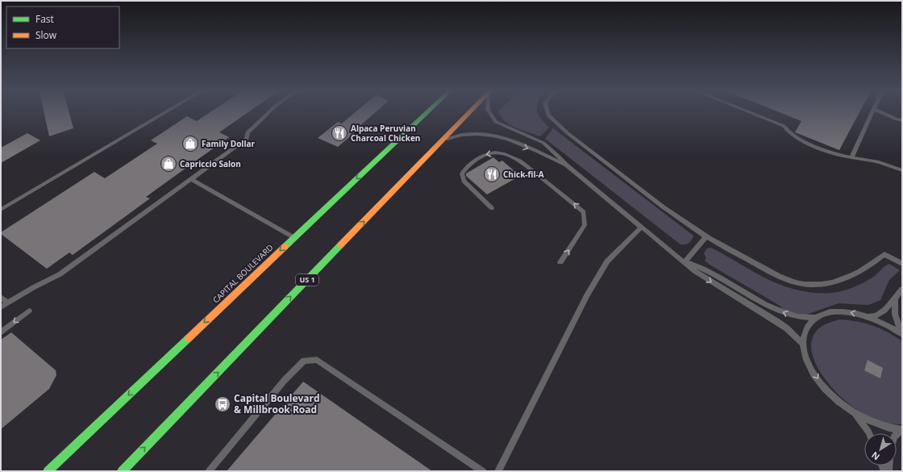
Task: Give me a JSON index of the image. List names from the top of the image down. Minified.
{"streets":{"highway":["CAPITAL BOULEVARD","US 1"]},"places":{"restaurant":["Alpaca Peruvian Charcoal Chicken","Chick-fil-A"],"shop":["Family Dollar","Capriccio Salon"],"bus stop":["Capital Boulevard & Millbrook Road"]},"legend":["Fast","Slow"],"north":"bottom left"}
